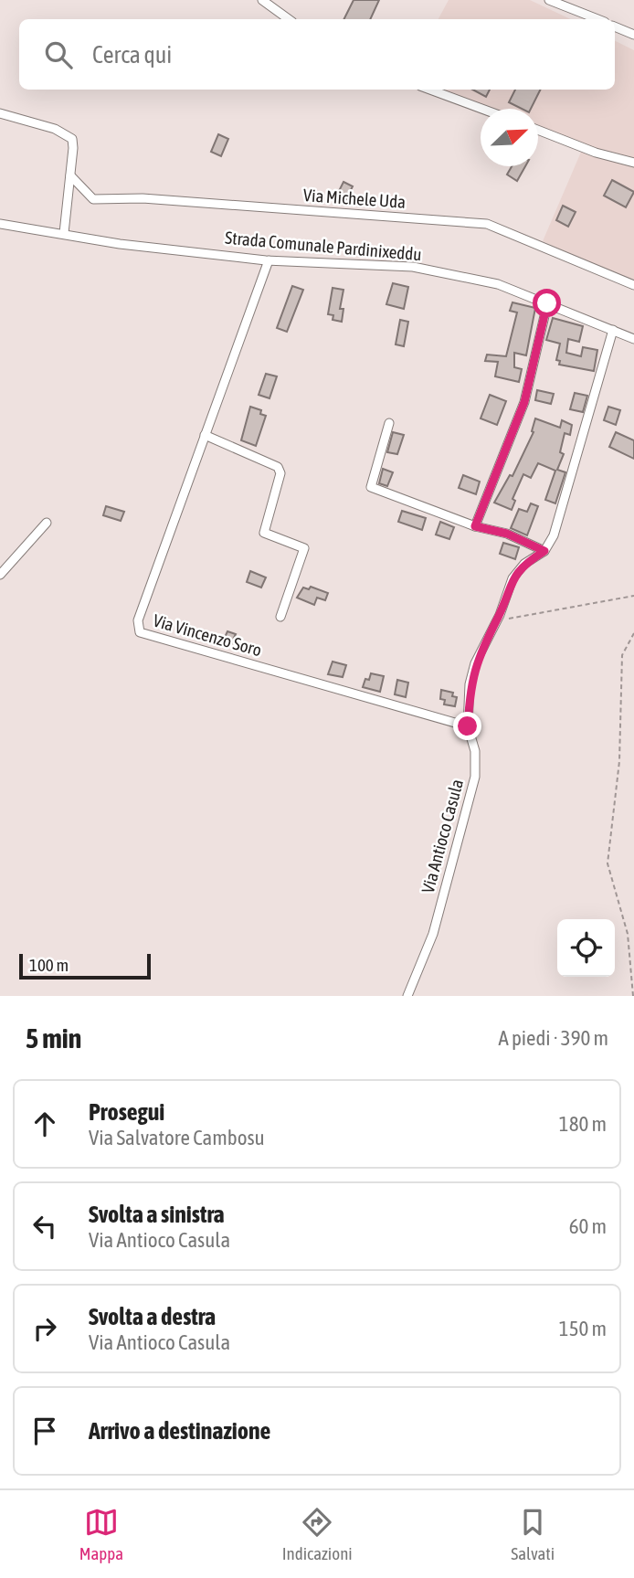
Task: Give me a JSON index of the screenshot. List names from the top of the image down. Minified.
{"streets":{"street":["Via Michele Uda","Strada Comunale Pardinixeddu","Via Vincenzo Soro","Via Antioco Casula"]},"crossings":[["Strada Comunale Pardinixeddu","Via Vincenzo Soro"],["Strada Comunale Pardinixeddu","Via Antioco Casula"],["Via Vincenzo Soro","Via Antioco Casula"]],"scale_bar":"100 m","north":"top right","page":{"search":"Cerca qui","scale":"100 m","heading":["5 min","A piedi · 390 m"],"list":[["Prosegui","Via Salvatore Cambosu","180 m"],["Svolta a sinistra","Via Antioco Casula","60 m"],["Svolta a destra","Via Antioco Casula","150 m"],"Arrivo a destinazione"],"nav":["Mappa","Indicazioni","Salvati"]}}
